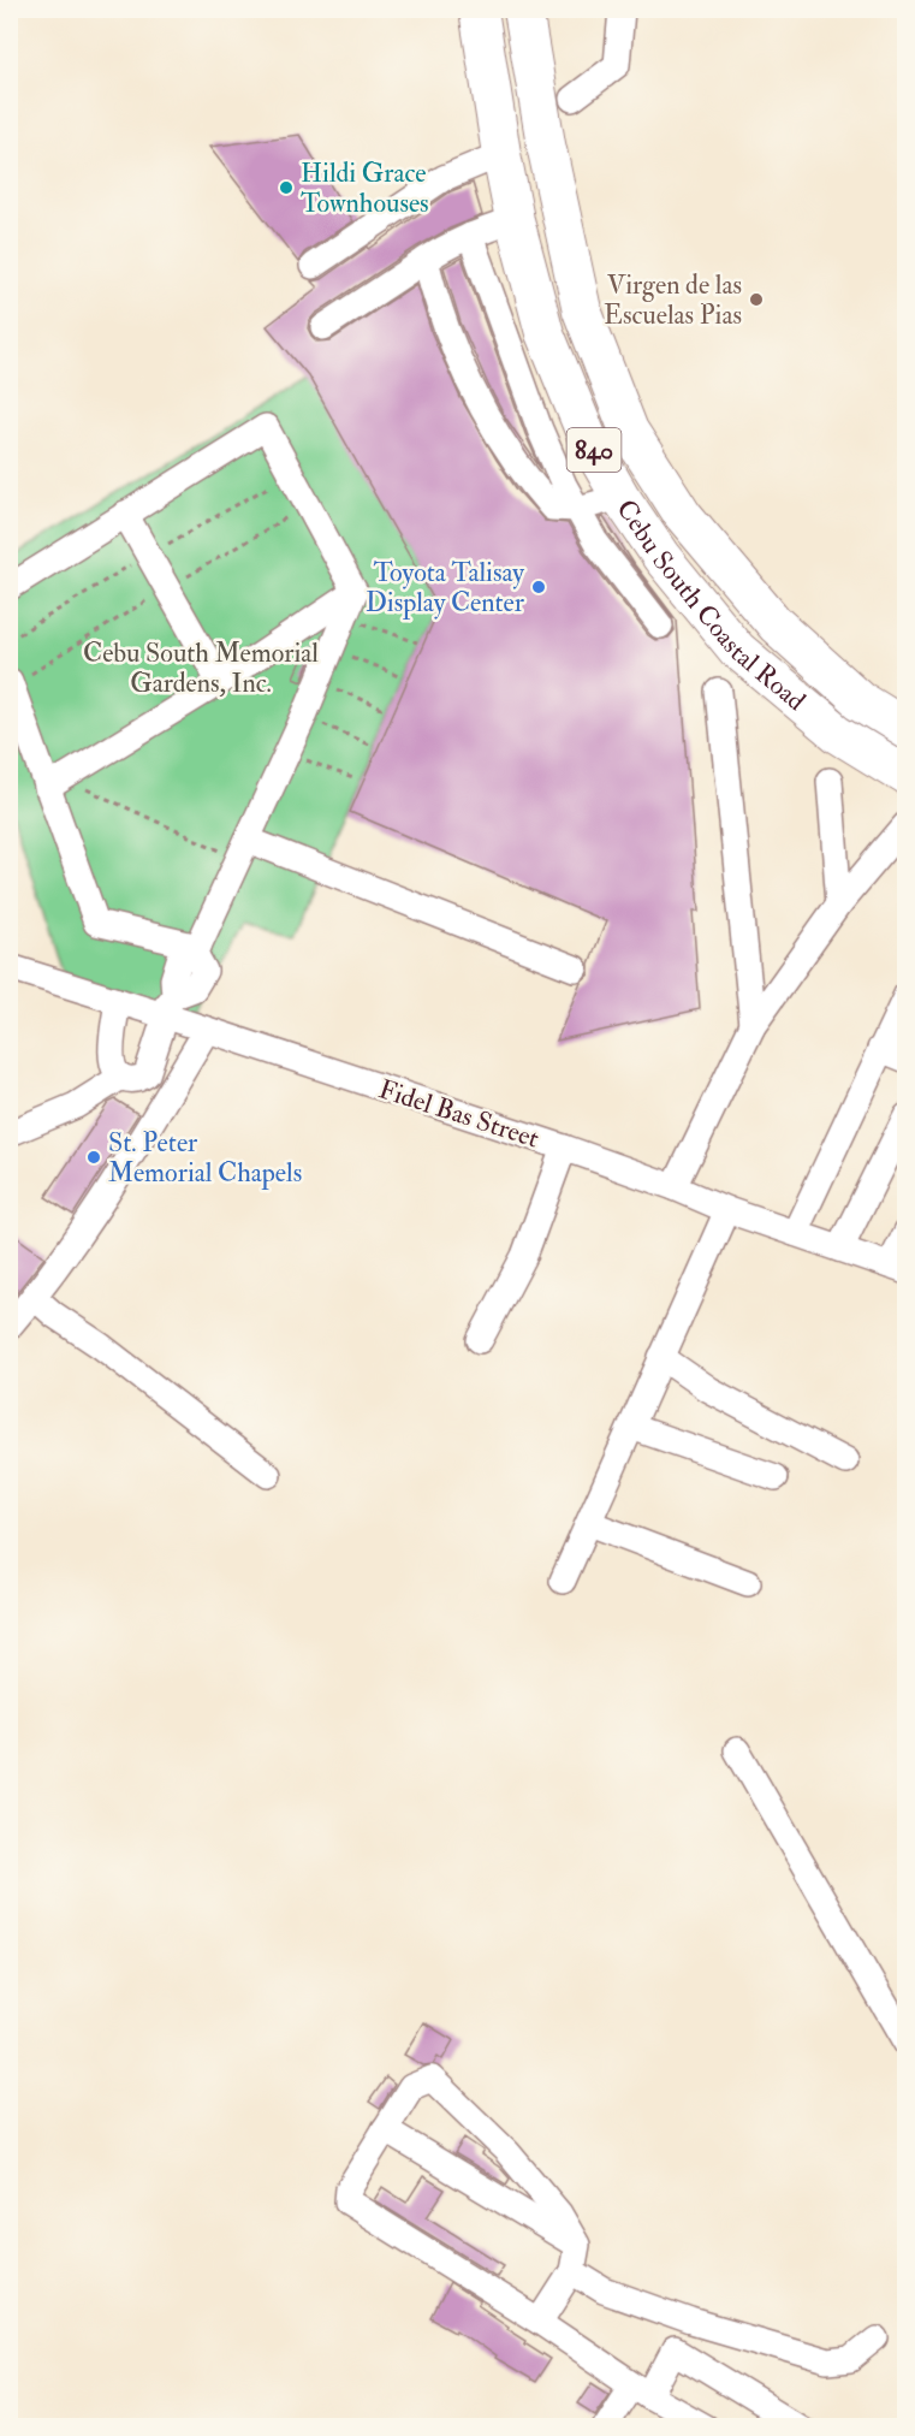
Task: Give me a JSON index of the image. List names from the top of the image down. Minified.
{"streets":{"highway":["840","Cebu South Coastal Road"],"street":["Fidel Bas Street"]},"parks":["Cebu South Memorial Gardens, Inc."],"places":["Hildi Grace Townhouses","Virgen de las Escuelas Pias","Toyota Talisay Display Center","St. Peter Memorial Chapels"]}
